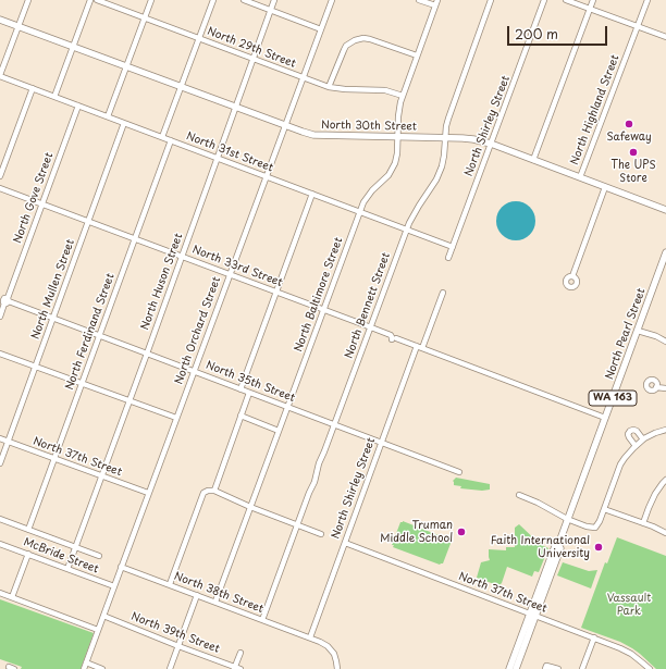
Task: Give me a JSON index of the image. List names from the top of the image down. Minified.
{"streets":{"main road":["North 30th Street","North Pearl Street","WA 163"],"street":["North 29th Street","North Highland Street","North Shirley Street","North 31st Street","North Gove Street","North 33rd Street","North Huson Street","North Mullen Street","North Baltimore Street","North Bennett Street","North Orchard Street","North Ferdinand Street","North 35th Street","North 37th Street","McBride Street","North 38th Street","North 39th Street"]},"crossings":[["North 29th Street","North Huson Street"],["North 29th Street","North Baltimore Street"],["North 29th Street","North Orchard Street"],["North Highland Street","North 30th Street"],["North 30th Street","North Shirley Street"],["North 30th Street","North Huson Street"],["North 30th Street","North Baltimore Street"],["North 30th Street","North Bennett Street"],["North 30th Street","North Orchard Street"],["North Shirley Street","North 31st Street"],["North Shirley Street","North 33rd Street"],["North Shirley Street","North 35th Street"],["North Shirley Street","North 37th Street"],["North Shirley Street","North 38th Street"],["North 31st Street","North Gove Street"],["North 31st Street","North Huson Street"],["North 31st Street","North Mullen Street"],["North 31st Street","North Baltimore Street"],["North 31st Street","North Bennett Street"],["North 31st Street","North Orchard Street"],["North 31st Street","North Ferdinand Street"],["North Gove Street","North 33rd Street"],["North Gove Street","North 35th Street"],["North 33rd Street","North Huson Street"],["North 33rd Street","North Mullen Street"],["North 33rd Street","North Baltimore Street"],["North 33rd Street","North Bennett Street"],["North 33rd Street","North Orchard Street"],["North 33rd Street","North Ferdinand Street"],["North 33rd Street","North Pearl Street"],["North Huson Street","North 35th Street"],["North Huson Street","North 37th Street"],["North Huson Street","McBride Street"],["North Mullen Street","North 35th Street"],["North Mullen Street","North 37th Street"],["North Baltimore Street","North 35th Street"],["North Baltimore Street","North 38th Street"],["North Bennett Street","North 35th Street"],["North Bennett Street","North 38th Street"],["North Orchard Street","North 35th Street"],["North Orchard Street","North 37th Street"],["North Orchard Street","McBride Street"],["North Orchard Street","North 38th Street"],["North Orchard Street","North 39th Street"],["North Ferdinand Street","North 35th Street"],["North Ferdinand Street","North 37th Street"],["North Pearl Street","North 37th Street"]],"parks":["Vassault Park"],"places":["Safeway","The UPS Store","Truman Middle School","Faith International University"],"scale_bar":"200 m"}
